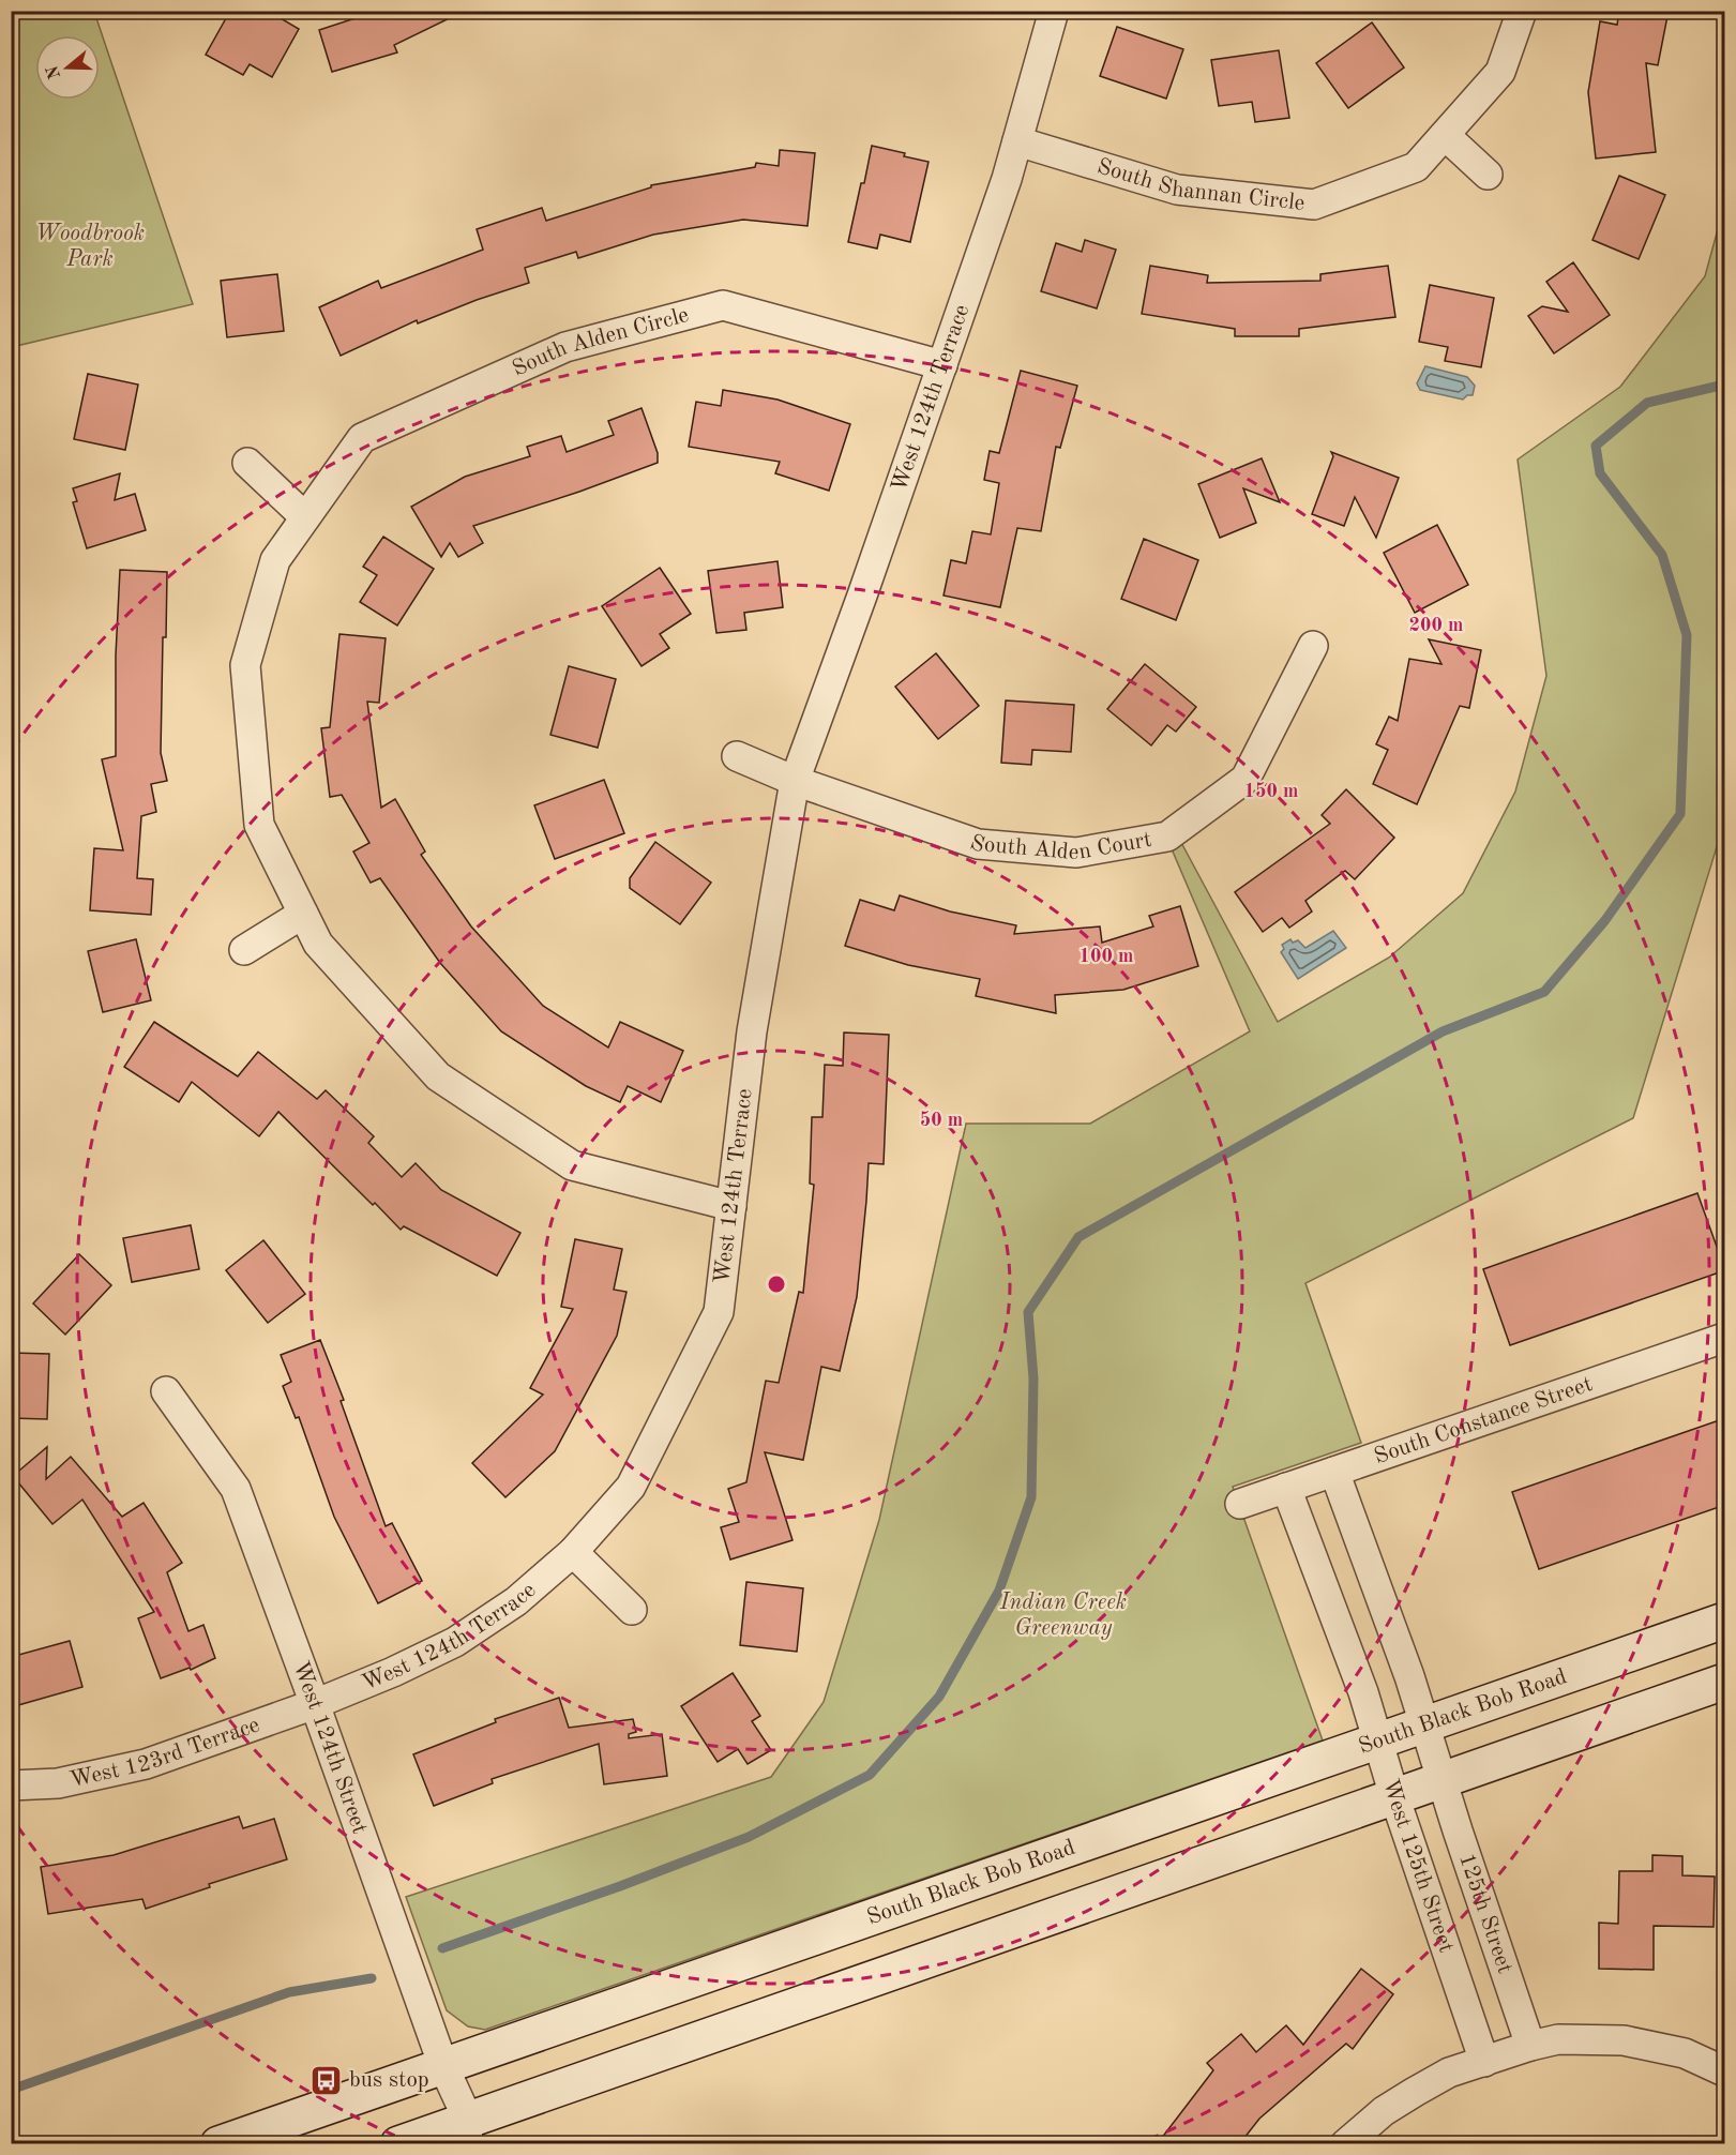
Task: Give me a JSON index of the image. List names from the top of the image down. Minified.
{"streets":{"main road":["South Black Bob Road"],"street":["South Shannan Circle","South Alden Circle","West 124th Terrace","South Alden Court","South Constance Street","West 124th Street","West 123rd Terrace","West 125th Street","125th Street"]},"crossings":[["South Shannan Circle","West 124th Terrace"],["South Alden Circle","West 124th Terrace"],["West 124th Terrace","South Alden Court"],["West 124th Terrace","West 124th Street"],["West 124th Terrace","West 123rd Terrace"],["South Constance Street","West 125th Street"],["South Black Bob Road","West 124th Street"],["South Black Bob Road","West 125th Street"],["West 124th Street","West 123rd Terrace"]],"parks":["Woodbrook Park","Indian Creek Greenway"],"places":{"bus stop":["bus stop"]},"north":"left","rings":["200 m","150 m","100 m","50 m"]}
